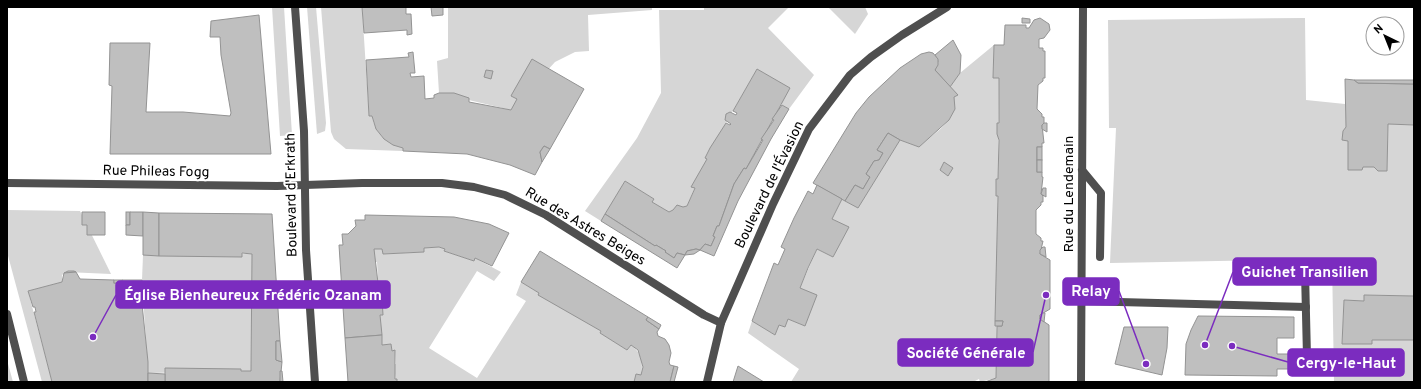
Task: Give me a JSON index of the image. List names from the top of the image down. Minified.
{"streets":{"street":["Rue Phileas Fogg","Boulevard de l'Évasion","Rue du Lendemain","Boulevard d'Erkrath","Rue des Astres Beiges"]},"crossings":[["Rue Phileas Fogg","Boulevard d'Erkrath"],["Rue Phileas Fogg","Rue des Astres Beiges"],["Boulevard de l'Évasion","Rue des Astres Beiges"],["Boulevard d'Erkrath","Rue des Astres Beiges"]],"places":["Société Générale","Église Bienheureux Frédéric Ozanam","Guichet Transilien","Cergy-le-Haut","Relay"],"north":"top left"}
